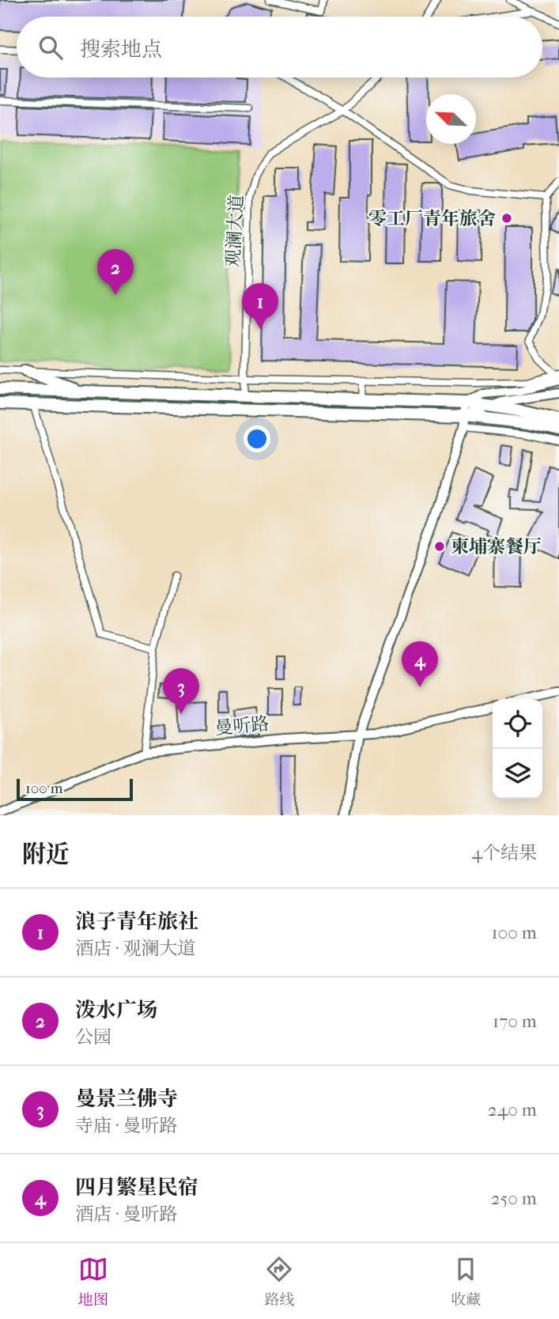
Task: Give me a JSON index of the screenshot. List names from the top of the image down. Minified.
{"streets":{"street":["观澜大道","曼听路"]},"places":["零工厂青年旅舍","柬埔寨餐厅"],"scale_bar":"100 m","north":"top left","page":{"search":"搜索地点","pins":["2","1","4","3"],"scale":"100 m","heading":["附近","4个结果"],"list":[{"mark":"1","name":"浪子青年旅社","note":"酒店 · 观澜大道","value":"100 m"},{"mark":"2","name":"泼水广场","note":"公园","value":"170 m"},{"mark":"3","name":"曼景兰佛寺","note":"寺庙 · 曼听路","value":"240 m"},{"mark":"4","name":"四月繁星民宿","note":"酒店 · 曼听路","value":"250 m"}],"nav":["地图","路线","收藏"]}}
